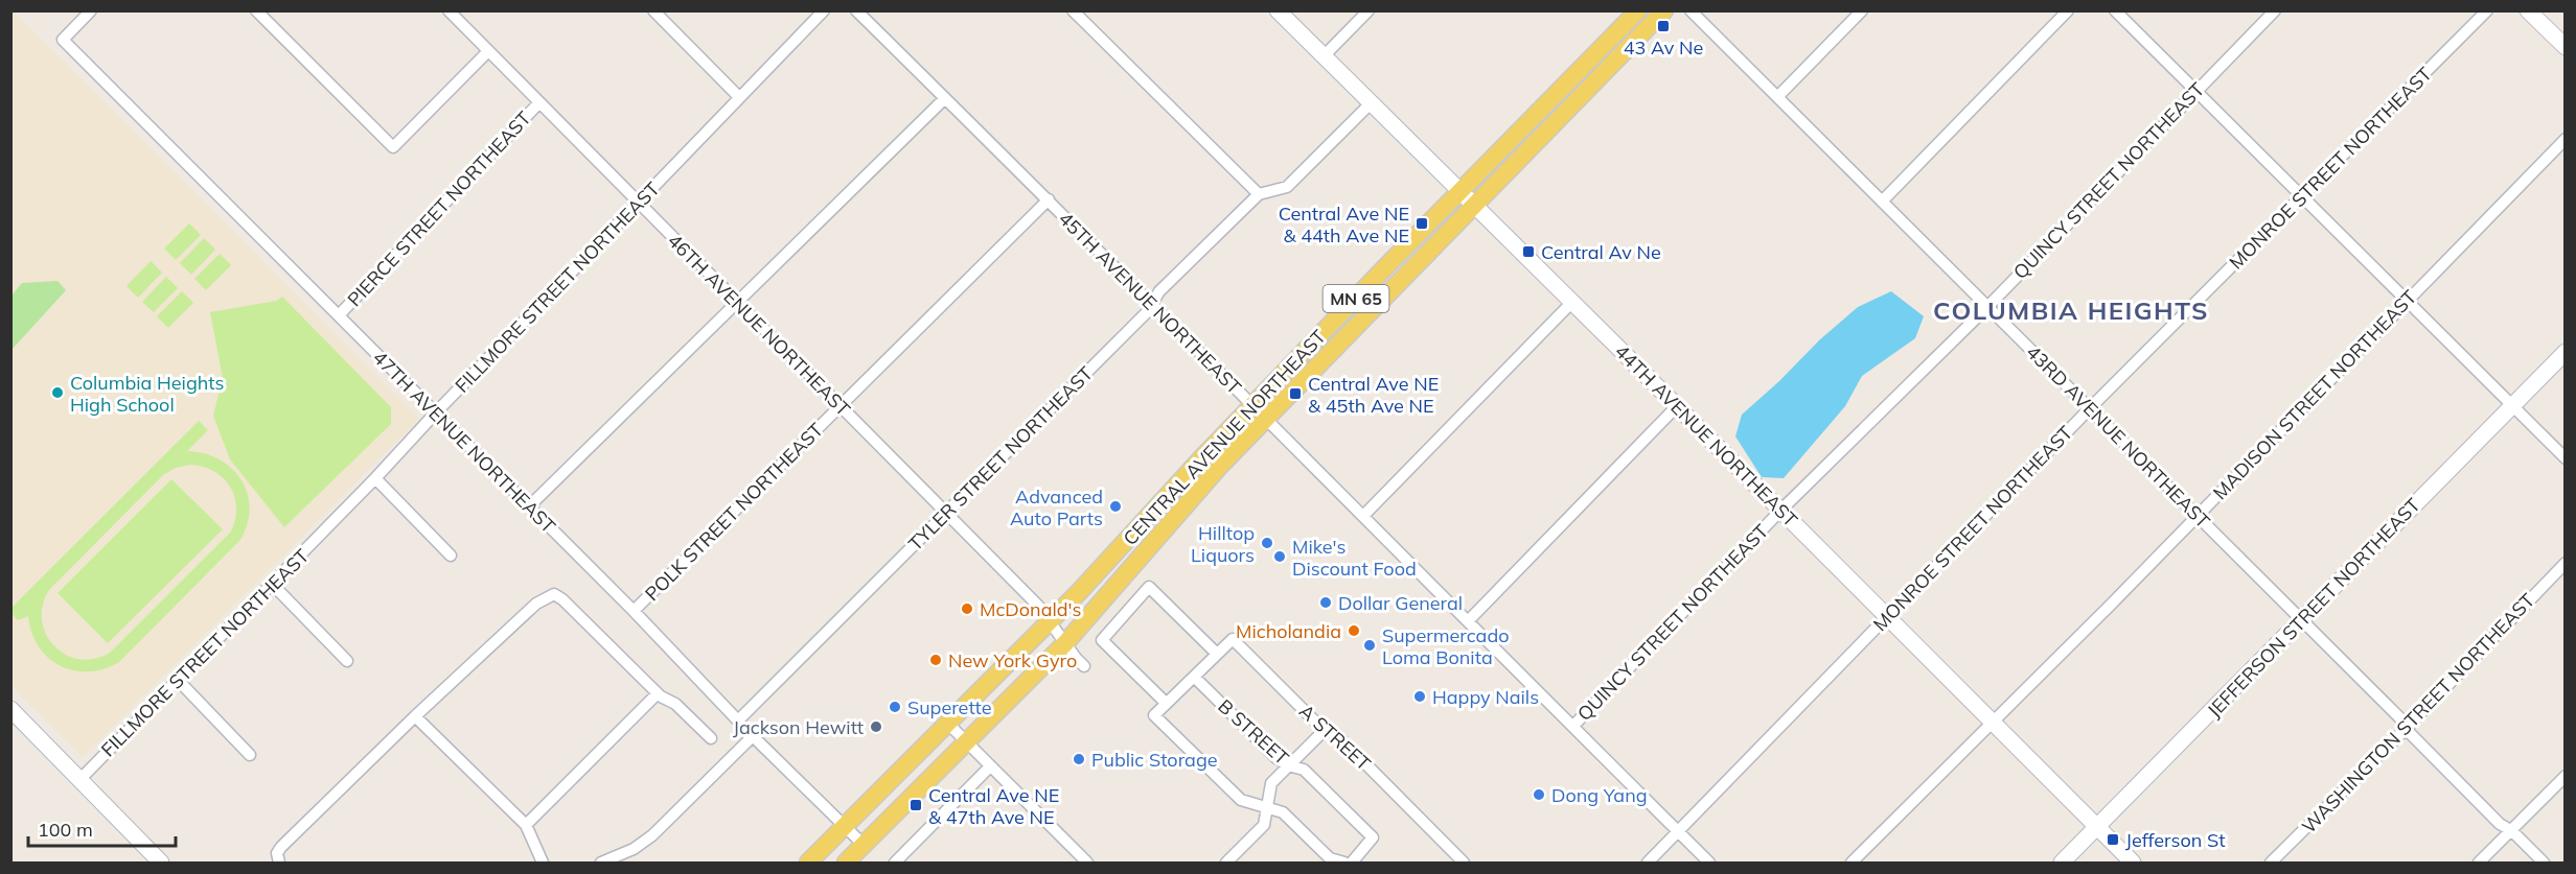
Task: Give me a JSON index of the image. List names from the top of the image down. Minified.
{"streets":{"main road":["MN 65","CENTRAL AVENUE NORTHEAST"],"street":["MONROE STREET NORTHEAST","QUINCY STREET NORTHEAST","PIERCE STREET NORTHEAST","FILLMORE STREET NORTHEAST","45TH AVENUE NORTHEAST","46TH AVENUE NORTHEAST","MADISON STREET NORTHEAST","44TH AVENUE NORTHEAST","43RD AVENUE NORTHEAST","47TH AVENUE NORTHEAST","TYLER STREET NORTHEAST","POLK STREET NORTHEAST","JEFFERSON STREET NORTHEAST","WASHINGTON STREET NORTHEAST","B STREET","A STREET"]},"crossings":[["MONROE STREET NORTHEAST","45TH AVENUE NORTHEAST"],["MONROE STREET NORTHEAST","44TH AVENUE NORTHEAST"],["MONROE STREET NORTHEAST","43RD AVENUE NORTHEAST"],["QUINCY STREET NORTHEAST","45TH AVENUE NORTHEAST"],["QUINCY STREET NORTHEAST","44TH AVENUE NORTHEAST"],["QUINCY STREET NORTHEAST","43RD AVENUE NORTHEAST"],["PIERCE STREET NORTHEAST","46TH AVENUE NORTHEAST"],["PIERCE STREET NORTHEAST","47TH AVENUE NORTHEAST"],["FILLMORE STREET NORTHEAST","46TH AVENUE NORTHEAST"],["FILLMORE STREET NORTHEAST","47TH AVENUE NORTHEAST"],["45TH AVENUE NORTHEAST","CENTRAL AVENUE NORTHEAST"],["45TH AVENUE NORTHEAST","TYLER STREET NORTHEAST"],["45TH AVENUE NORTHEAST","POLK STREET NORTHEAST"],["46TH AVENUE NORTHEAST","CENTRAL AVENUE NORTHEAST"],["46TH AVENUE NORTHEAST","TYLER STREET NORTHEAST"],["46TH AVENUE NORTHEAST","POLK STREET NORTHEAST"],["MADISON STREET NORTHEAST","44TH AVENUE NORTHEAST"],["MADISON STREET NORTHEAST","43RD AVENUE NORTHEAST"],["44TH AVENUE NORTHEAST","CENTRAL AVENUE NORTHEAST"],["44TH AVENUE NORTHEAST","JEFFERSON STREET NORTHEAST"],["43RD AVENUE NORTHEAST","JEFFERSON STREET NORTHEAST"],["43RD AVENUE NORTHEAST","WASHINGTON STREET NORTHEAST"],["CENTRAL AVENUE NORTHEAST","47TH AVENUE NORTHEAST"],["47TH AVENUE NORTHEAST","TYLER STREET NORTHEAST"],["47TH AVENUE NORTHEAST","POLK STREET NORTHEAST"]],"districts":["COLUMBIA HEIGHTS"],"places":{"transit":["43 Av Ne","Central Ave NE & 44th Ave NE","Central Av Ne","Central Ave NE & 45th Ave NE","Central Ave NE & 47th Ave NE","Jefferson St"],"other":["Columbia Heights High School","Advanced Auto Parts","Hilltop Liquors","Mike's Discount Food","Dollar General","McDonald's","Micholandia","Supermercado Loma Bonita","New York Gyro","Happy Nails","Superette","Jackson Hewitt","Public Storage","Dong Yang"]},"scale_bar":"100 m"}
